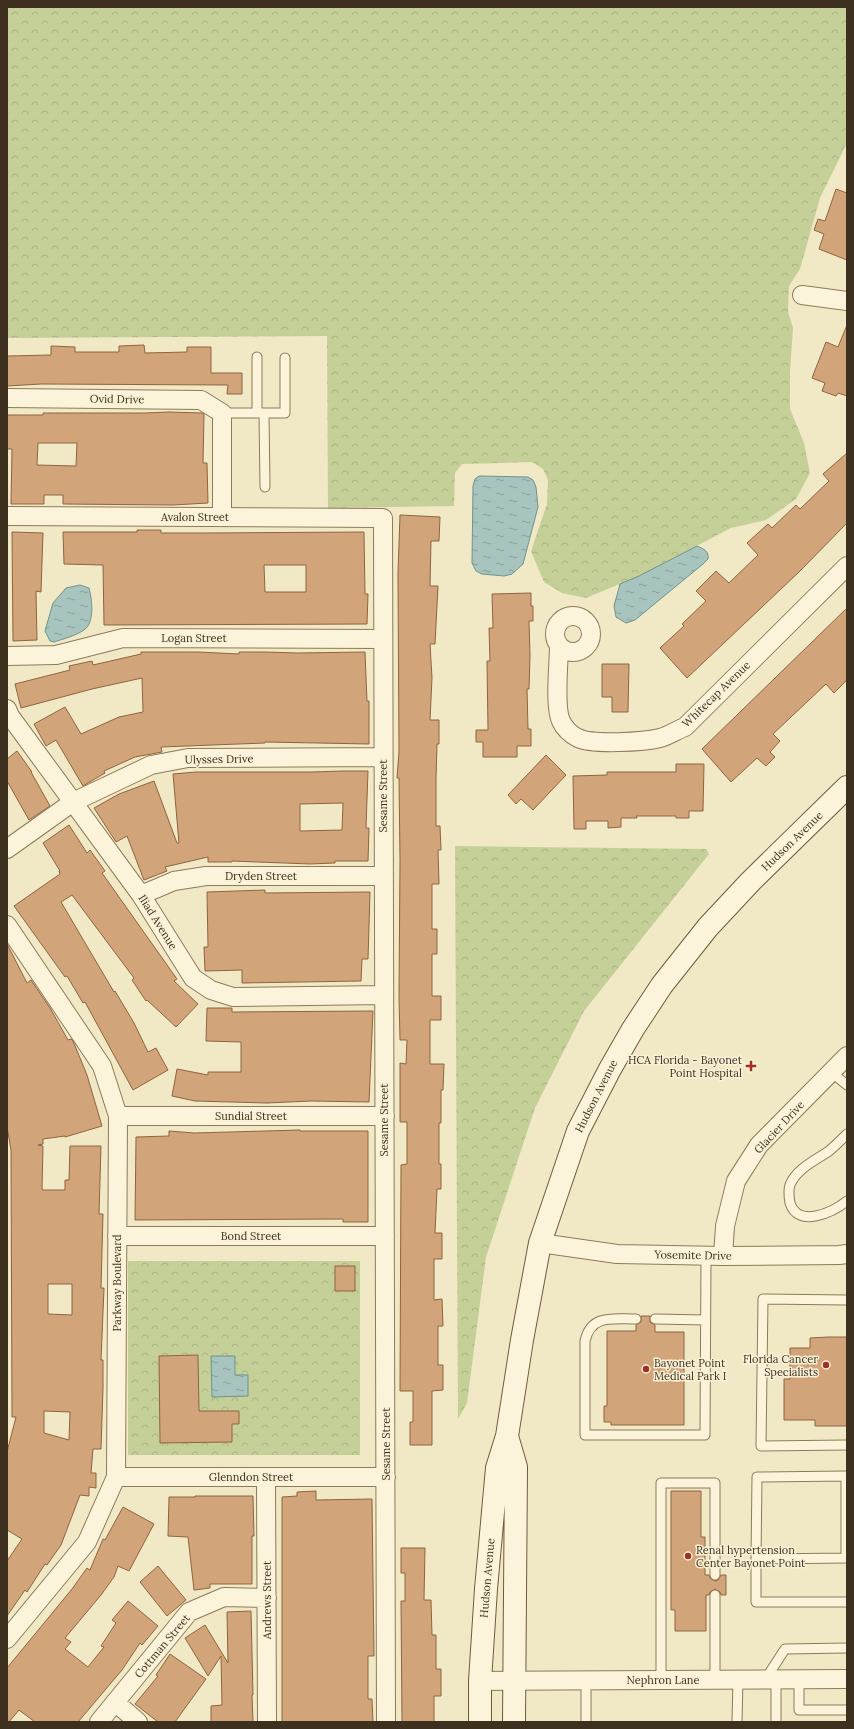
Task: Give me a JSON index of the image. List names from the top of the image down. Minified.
{"streets":{"street":["Ovid Drive","Avalon Street","Logan Street","Whitecap Avenue","Ulysses Drive","Sesame Street","Hudson Avenue","Dryden Street","Iliad Avenue","Sundial Street","Glacier Drive","Bond Street","Yosemite Drive","Parkway Boulevard","Glenndon Street","Andrews Street","Cottman Street","Nephron Lane"]},"crossings":[["Avalon Street","Sesame Street"],["Logan Street","Sesame Street"],["Ulysses Drive","Sesame Street"],["Ulysses Drive","Iliad Avenue"],["Sesame Street","Dryden Street"],["Sesame Street","Iliad Avenue"],["Sesame Street","Sundial Street"],["Sesame Street","Bond Street"],["Sesame Street","Glenndon Street"],["Hudson Avenue","Yosemite Drive"],["Hudson Avenue","Nephron Lane"],["Dryden Street","Iliad Avenue"],["Sundial Street","Parkway Boulevard"],["Glacier Drive","Yosemite Drive"],["Bond Street","Parkway Boulevard"],["Parkway Boulevard","Glenndon Street"],["Glenndon Street","Andrews Street"],["Andrews Street","Cottman Street"]],"places":{"health":["HCA Florida - Bayonet Point Hospital"],"other":["Florida Cancer Specialists","Bayonet Point Medical Park I","Renal hypertension Center Bayonet Point"]}}
